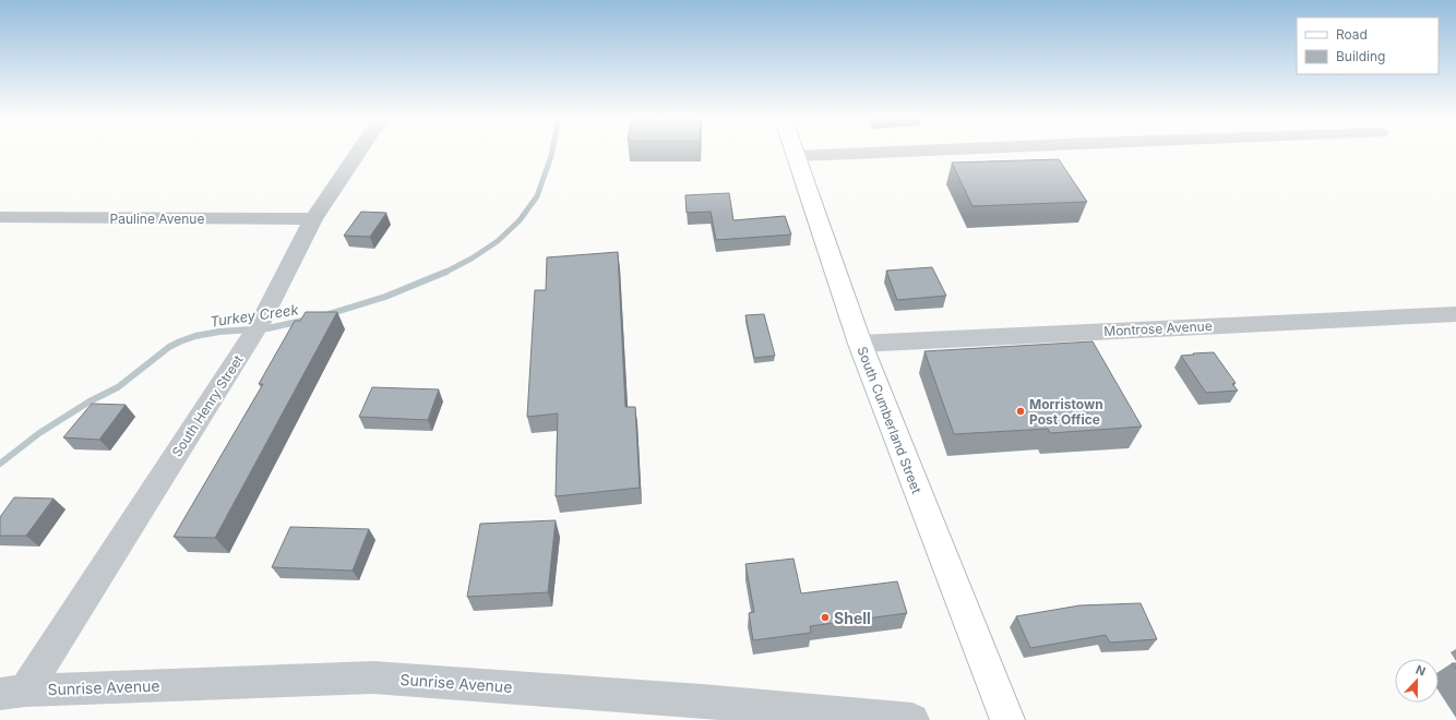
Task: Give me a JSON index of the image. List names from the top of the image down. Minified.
{"streets":{"main road":["South Cumberland Street"],"street":["Pauline Avenue","Montrose Avenue","South Henry Street","Sunrise Avenue"]},"crossings":[["Pauline Avenue","South Henry Street"],["Montrose Avenue","South Cumberland Street"],["South Henry Street","Sunrise Avenue"]],"water":["Turkey Creek"],"places":["Morristown Post Office","Shell"],"legend":["Road","Building"],"north":"top"}
